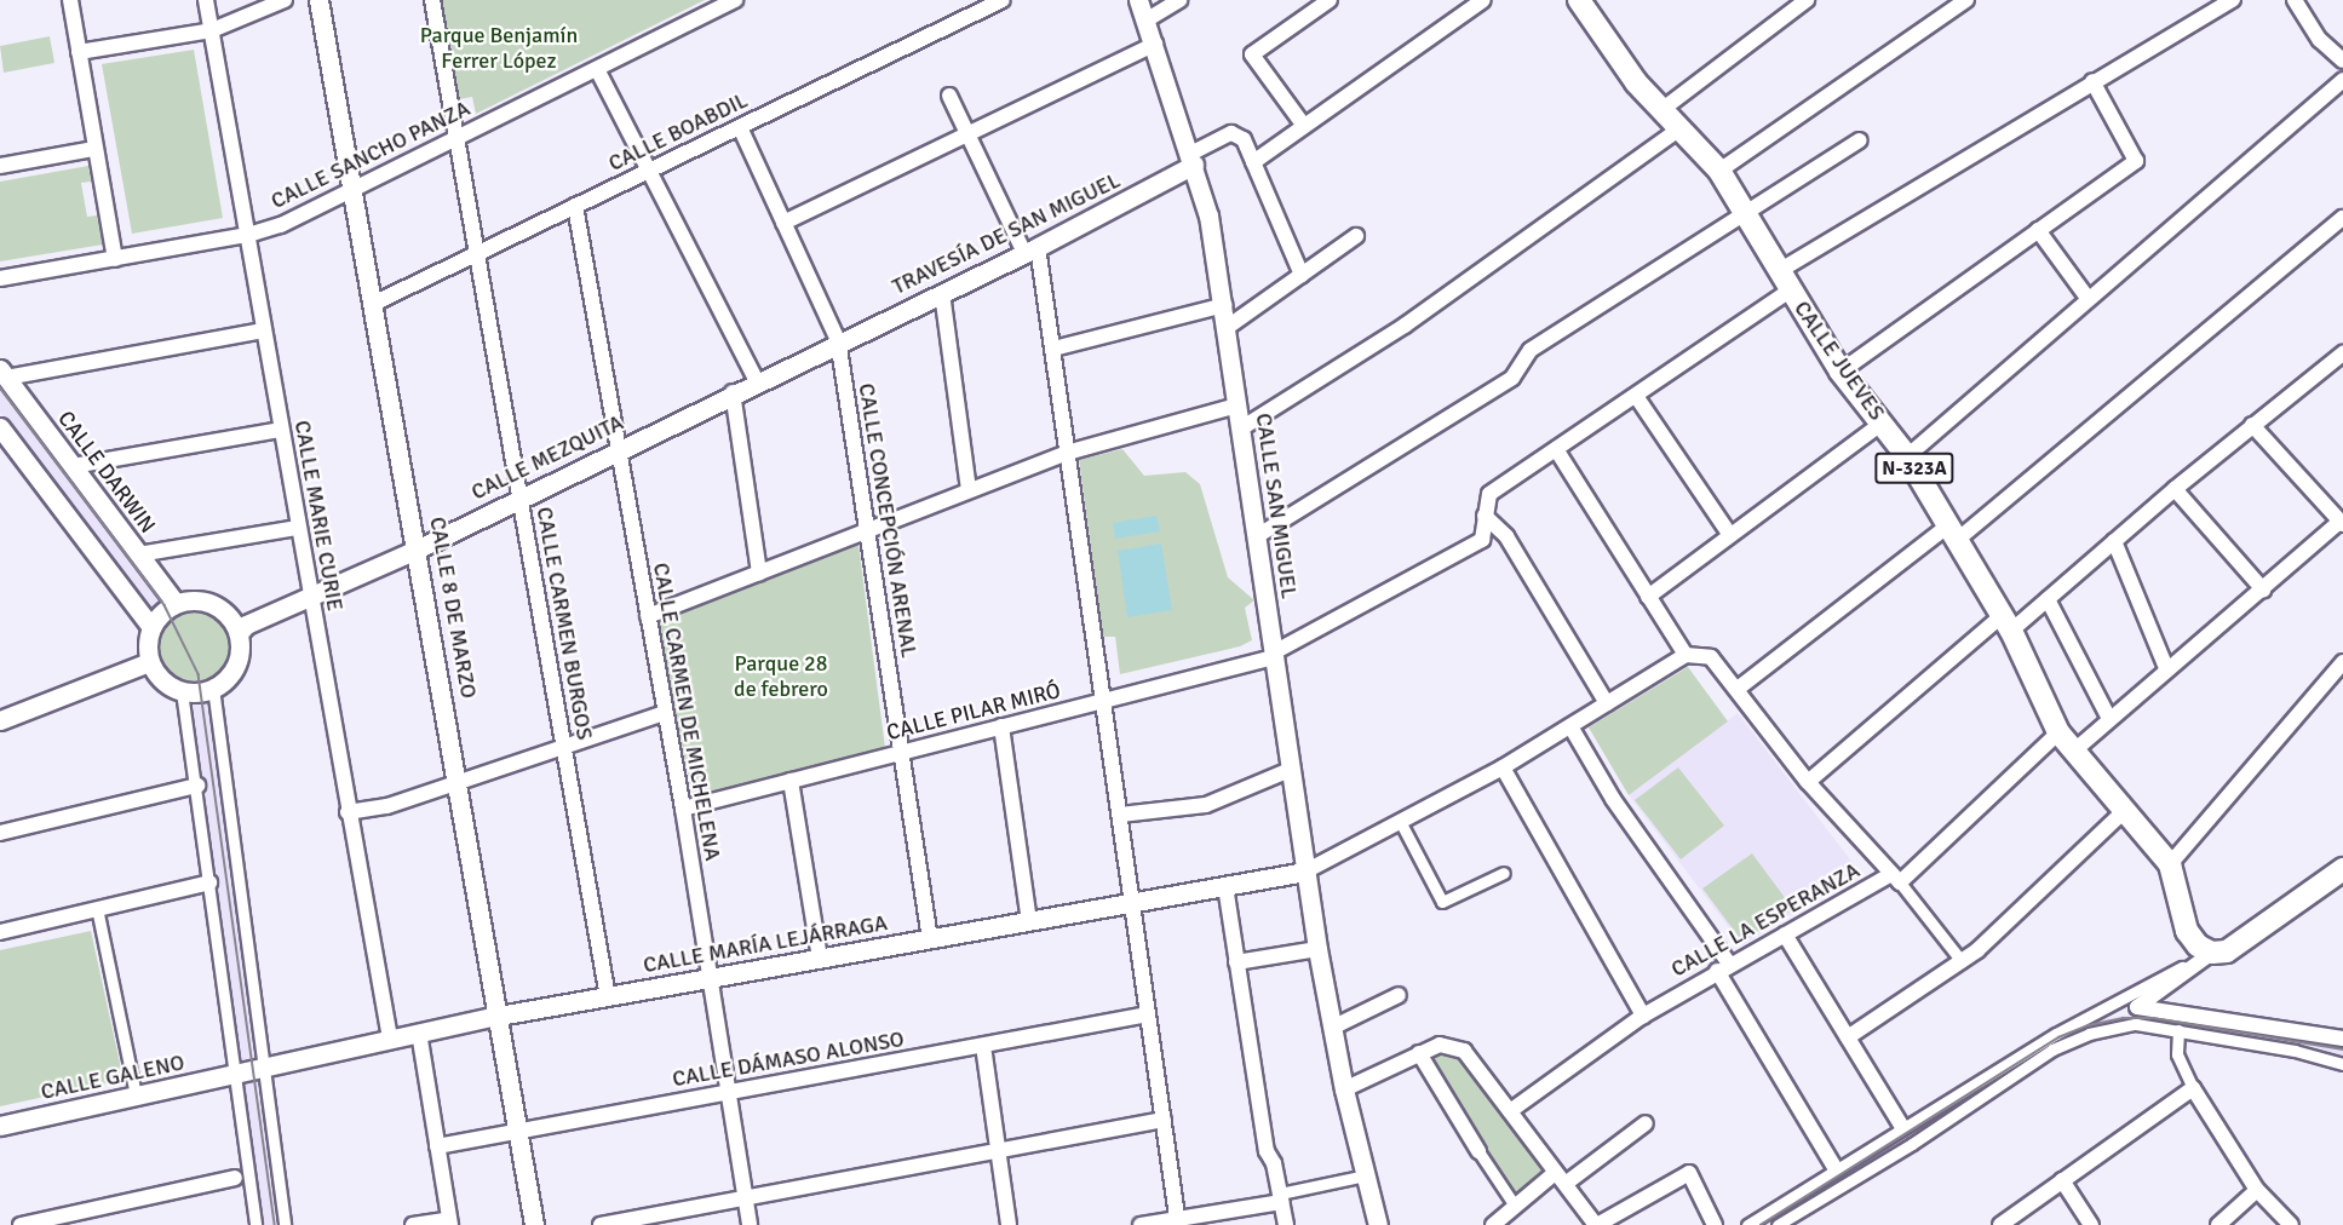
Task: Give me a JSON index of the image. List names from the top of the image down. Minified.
{"streets":{"main road":["CALLE JUEVES","N-323A"],"street":["CALLE BOABDIL","CALLE SANCHO PANZA","TRAVESÍA DE SAN MIGUEL","CALLE MEZQUITA","CALLE DARWIN","CALLE SAN MIGUEL","CALLE MARIE CURIE","CALLE CONCEPCIÓN ARENAL","CALLE 8 DE MARZO","CALLE CARMEN BURGOS","CALLE CARMEN DE MICHELENA","CALLE PILAR MIRÓ","CALLE LA ESPERANZA","CALLE MARÍA LEJÁRRAGA","CALLE DÁMASO ALONSO","CALLE GALENO"]},"crossings":[["CALLE BOABDIL","CALLE CONCEPCIÓN ARENAL"],["CALLE BOABDIL","CALLE 8 DE MARZO"],["CALLE BOABDIL","CALLE CARMEN BURGOS"],["CALLE BOABDIL","CALLE CARMEN DE MICHELENA"],["CALLE SANCHO PANZA","CALLE MARIE CURIE"],["CALLE SANCHO PANZA","CALLE 8 DE MARZO"],["CALLE SANCHO PANZA","CALLE CARMEN BURGOS"],["TRAVESÍA DE SAN MIGUEL","CALLE MEZQUITA"],["TRAVESÍA DE SAN MIGUEL","CALLE SAN MIGUEL"],["TRAVESÍA DE SAN MIGUEL","CALLE CONCEPCIÓN ARENAL"],["CALLE JUEVES","CALLE LA ESPERANZA"],["CALLE MEZQUITA","CALLE DARWIN"],["CALLE MEZQUITA","CALLE MARIE CURIE"],["CALLE MEZQUITA","CALLE CONCEPCIÓN ARENAL"],["CALLE MEZQUITA","CALLE 8 DE MARZO"],["CALLE MEZQUITA","CALLE CARMEN BURGOS"],["CALLE MEZQUITA","CALLE CARMEN DE MICHELENA"],["CALLE SAN MIGUEL","CALLE PILAR MIRÓ"],["CALLE SAN MIGUEL","CALLE MARÍA LEJÁRRAGA"],["CALLE MARIE CURIE","CALLE MARÍA LEJÁRRAGA"],["CALLE CONCEPCIÓN ARENAL","CALLE PILAR MIRÓ"],["CALLE CONCEPCIÓN ARENAL","CALLE MARÍA LEJÁRRAGA"],["CALLE 8 DE MARZO","CALLE MARÍA LEJÁRRAGA"],["CALLE 8 DE MARZO","CALLE DÁMASO ALONSO"],["CALLE CARMEN BURGOS","CALLE MARÍA LEJÁRRAGA"],["CALLE CARMEN DE MICHELENA","CALLE PILAR MIRÓ"],["CALLE CARMEN DE MICHELENA","CALLE MARÍA LEJÁRRAGA"],["CALLE CARMEN DE MICHELENA","CALLE DÁMASO ALONSO"],["CALLE MARÍA LEJÁRRAGA","CALLE GALENO"]],"parks":["Parque Benjamín Ferrer López","Parque 28 de febrero"]}
